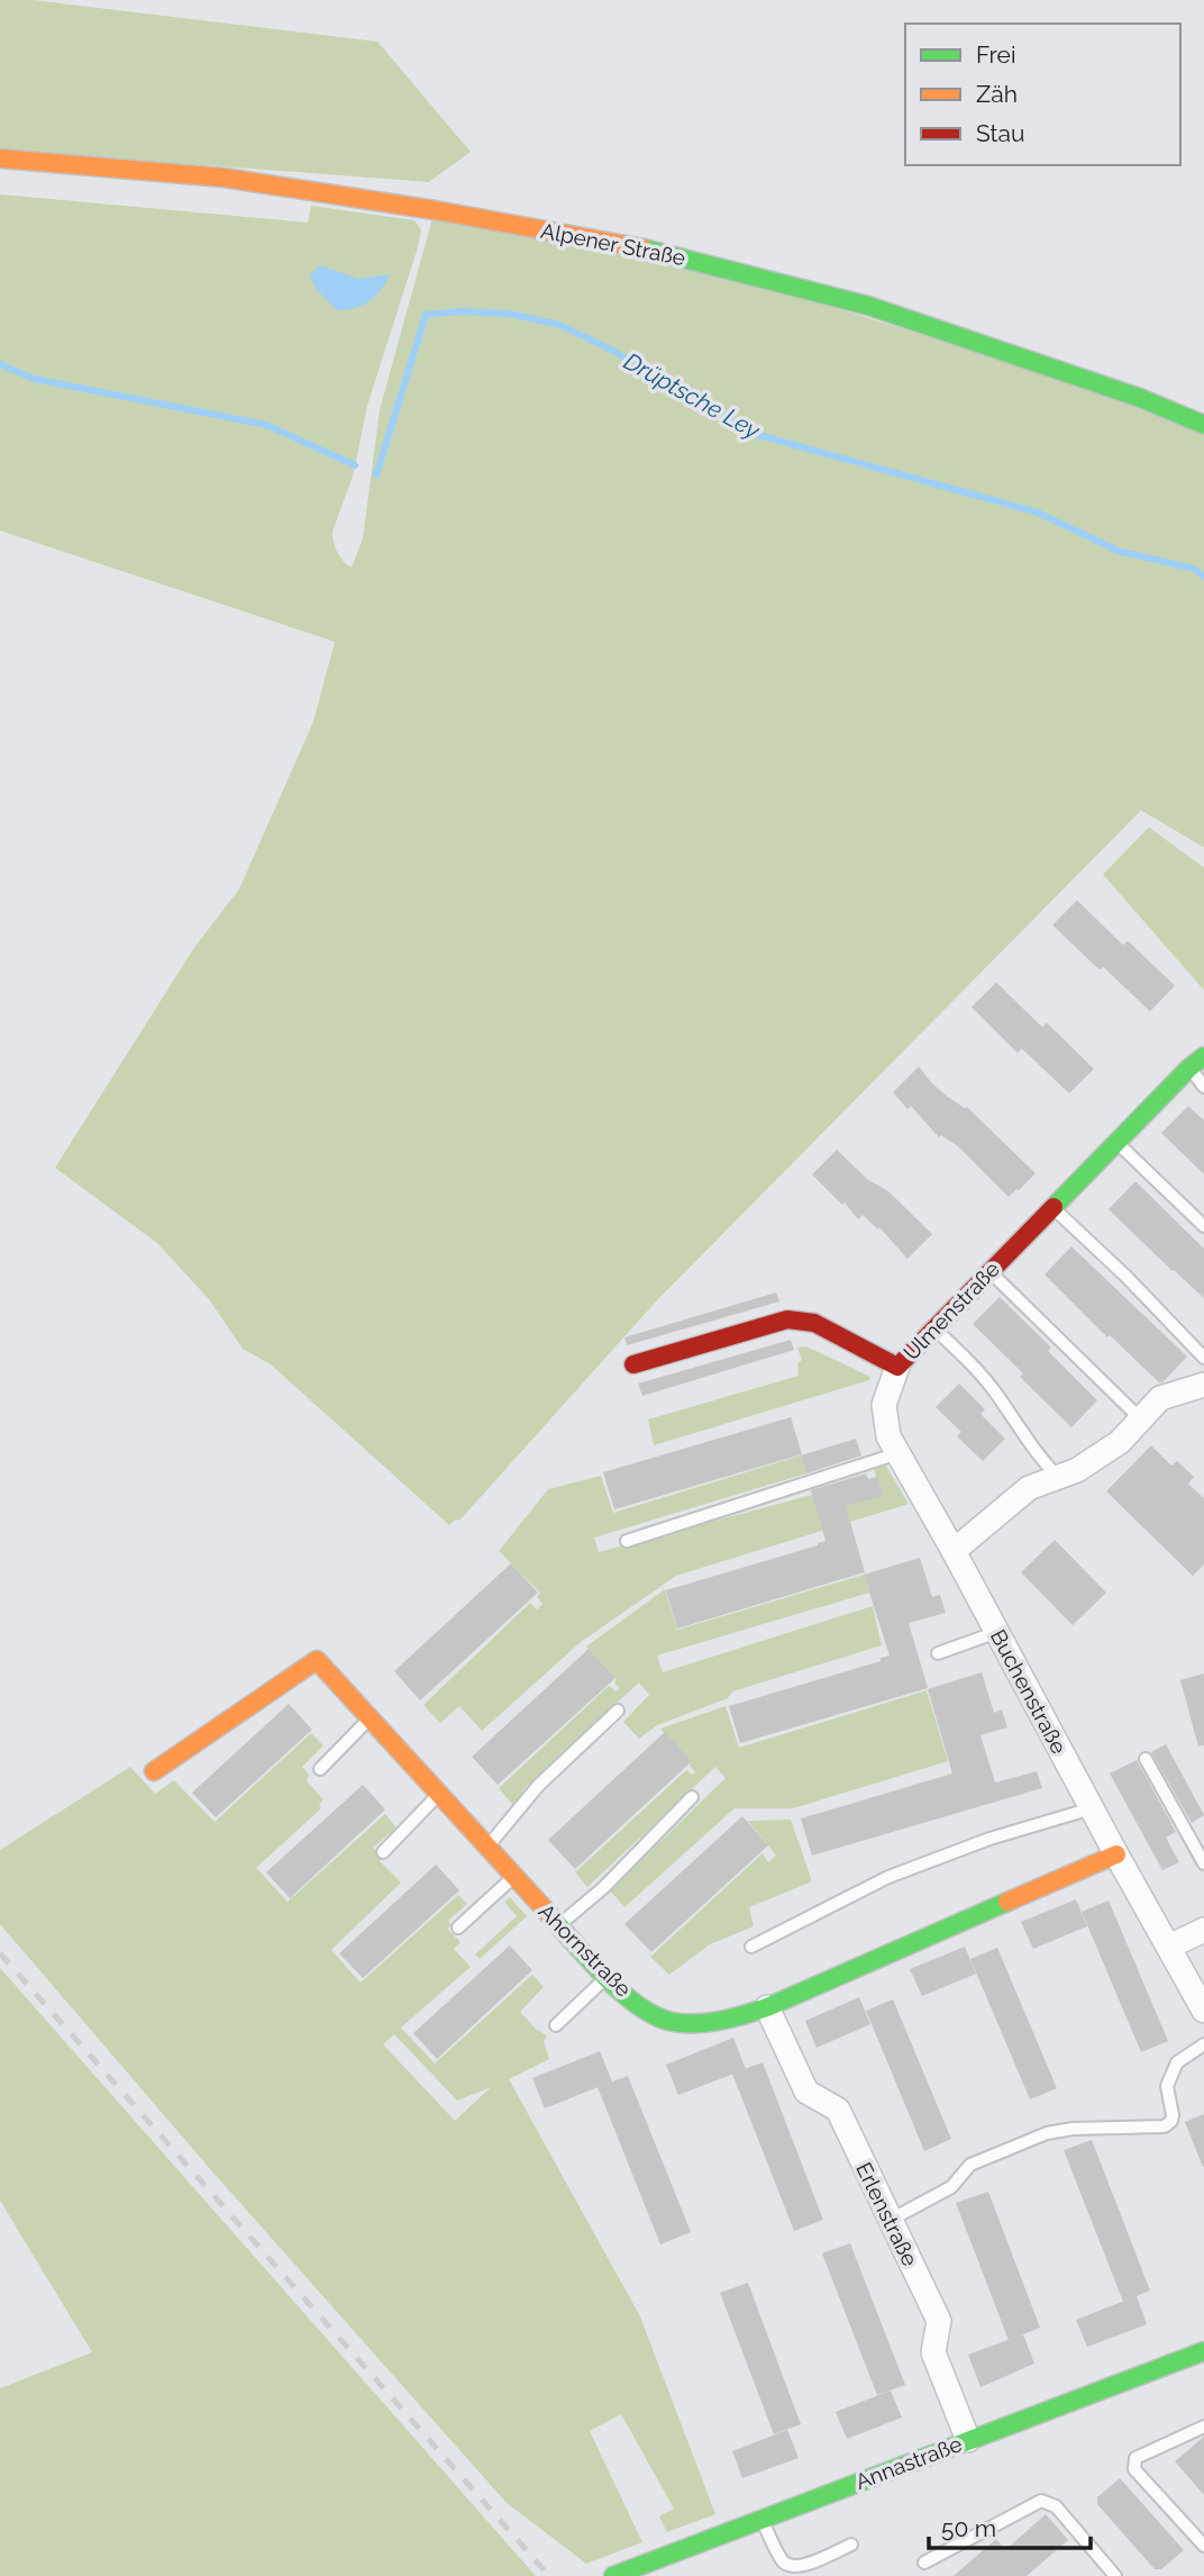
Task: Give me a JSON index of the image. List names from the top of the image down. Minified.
{"streets":{"street":["Alpener Straße","Ulmenstraße","Buchenstraße","Ahornstraße","Erlenstraße","Annastraße"]},"crossings":[["Ulmenstraße","Buchenstraße"],["Buchenstraße","Ahornstraße"],["Ahornstraße","Erlenstraße"],["Erlenstraße","Annastraße"]],"water":["Drüptsche Ley"],"legend":["Frei","Zäh","Stau"],"scale_bar":"50 m"}
